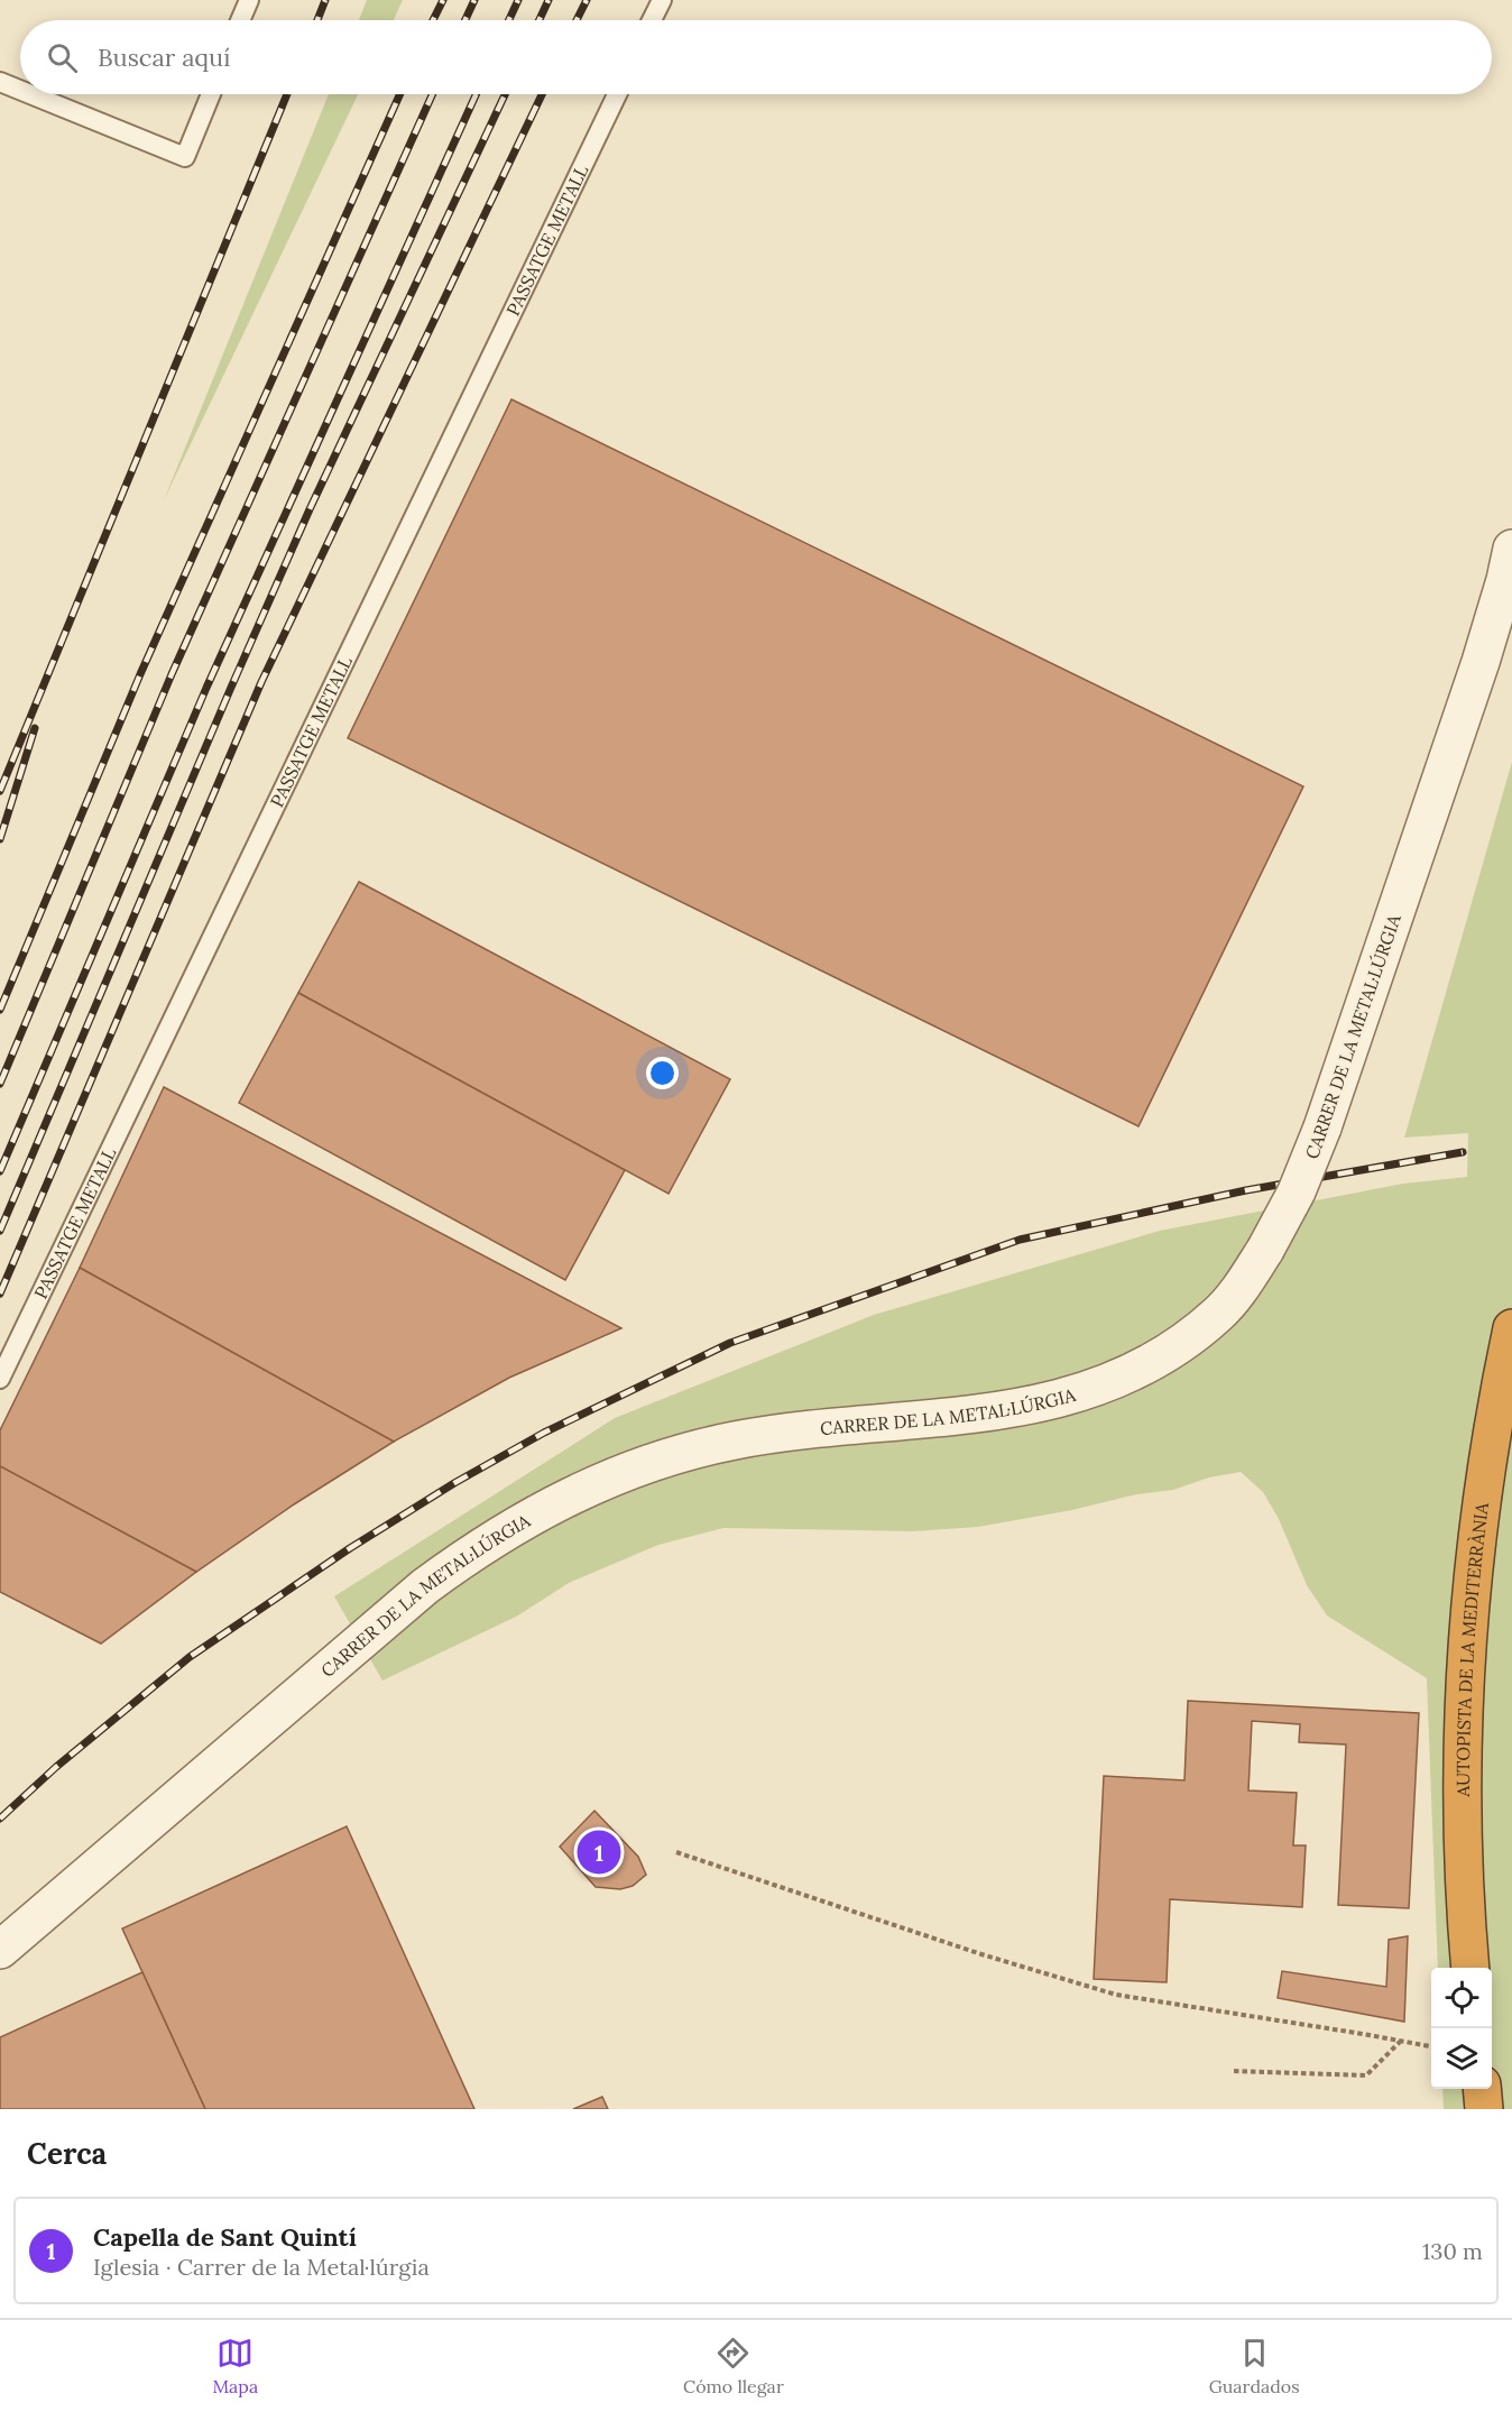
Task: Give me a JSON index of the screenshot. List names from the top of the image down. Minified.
{"streets":{"highway":["AUTOPISTA DE LA MEDITERRÀNIA"],"street":["CARRER DE LA METAL·LÚRGIA"],"lane":["PASSATGE METALL"]},"page":{"search":"Buscar aquí","pins":"1","heading":"Cerca","list":[{"mark":"1","name":"Capella de Sant Quintí","note":"Iglesia · Carrer de la Metal·lúrgia","value":"130 m"}],"nav":["Mapa","Cómo llegar","Guardados"]}}
